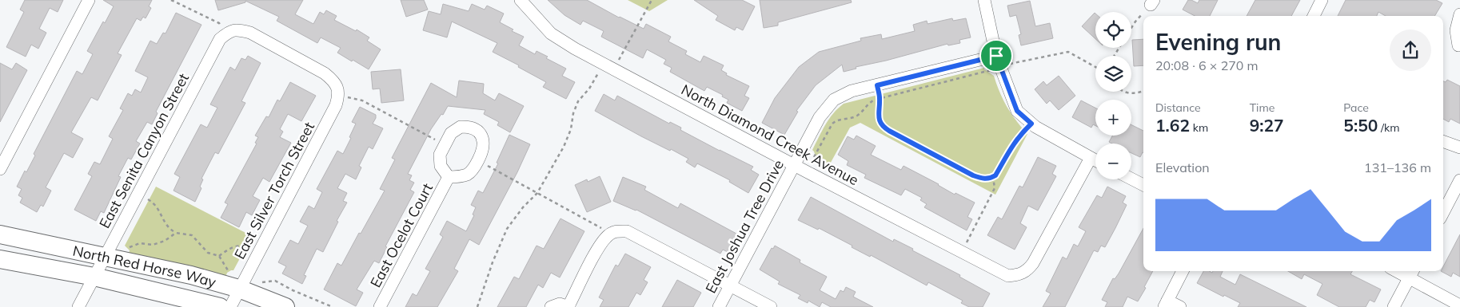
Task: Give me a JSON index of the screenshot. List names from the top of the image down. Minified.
{"streets":{"street":["North Diamond Creek Avenue","East Senita Canyon Street","East Silver Torch Street","East Joshua Tree Drive","East Ocelot Court","North Red Horse Way"]},"crossings":[["North Diamond Creek Avenue","East Joshua Tree Drive"],["East Senita Canyon Street","East Silver Torch Street"],["East Senita Canyon Street","North Red Horse Way"],["East Silver Torch Street","North Red Horse Way"]],"page":{"map_buttons":["+","−"],"heading":["Evening run","20:08 · 6 × 270 m"],"stats":[["Distance","1.62 km"],["Time","9:27"],["Pace","5:50 /km"]],"chart":["Elevation","131–136 m"]}}
